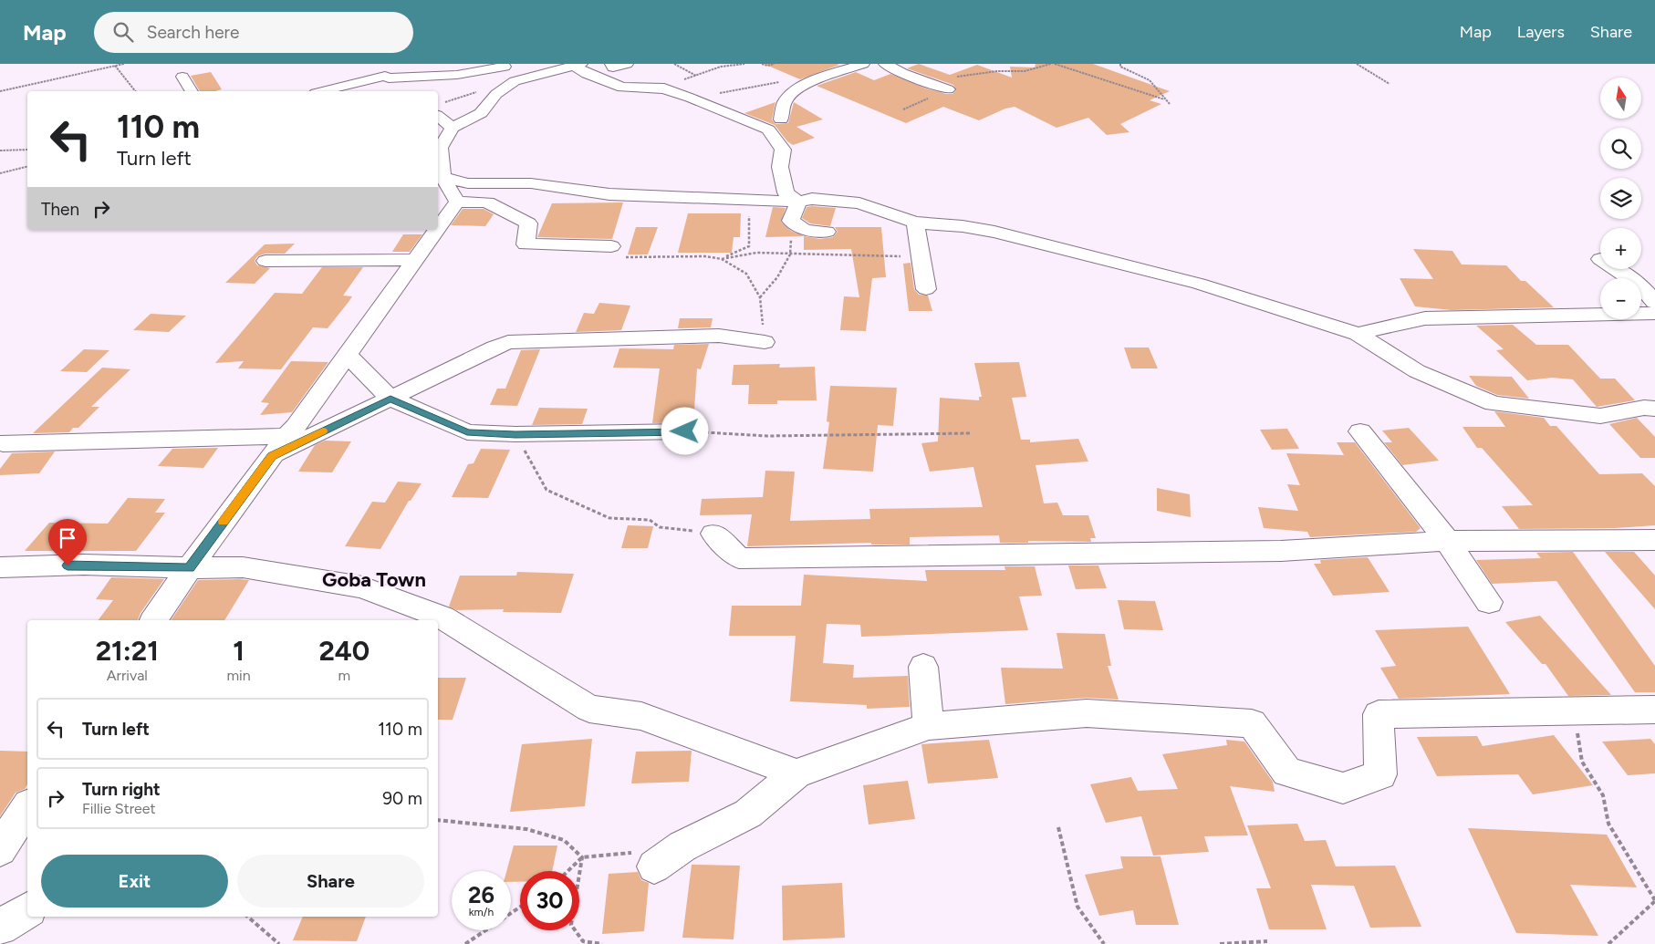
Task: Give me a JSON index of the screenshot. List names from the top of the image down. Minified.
{"districts":["Goba Town"],"north":"top","page":{"header":"Map","search":"Search here","nav":["Map","Layers","Share"],"map_buttons":["+","−"],"turn":["110 m","Turn left"],"then":"Then","eta":["21:21","Arrival","1","min","240","m"],"list":[{"name":"Turn left","value":"110 m"},{"name":"Turn right","note":"Fillie Street","value":"90 m"}],"buttons":["Exit","Share"],"speed":"26 km/h","limit":"30"}}
